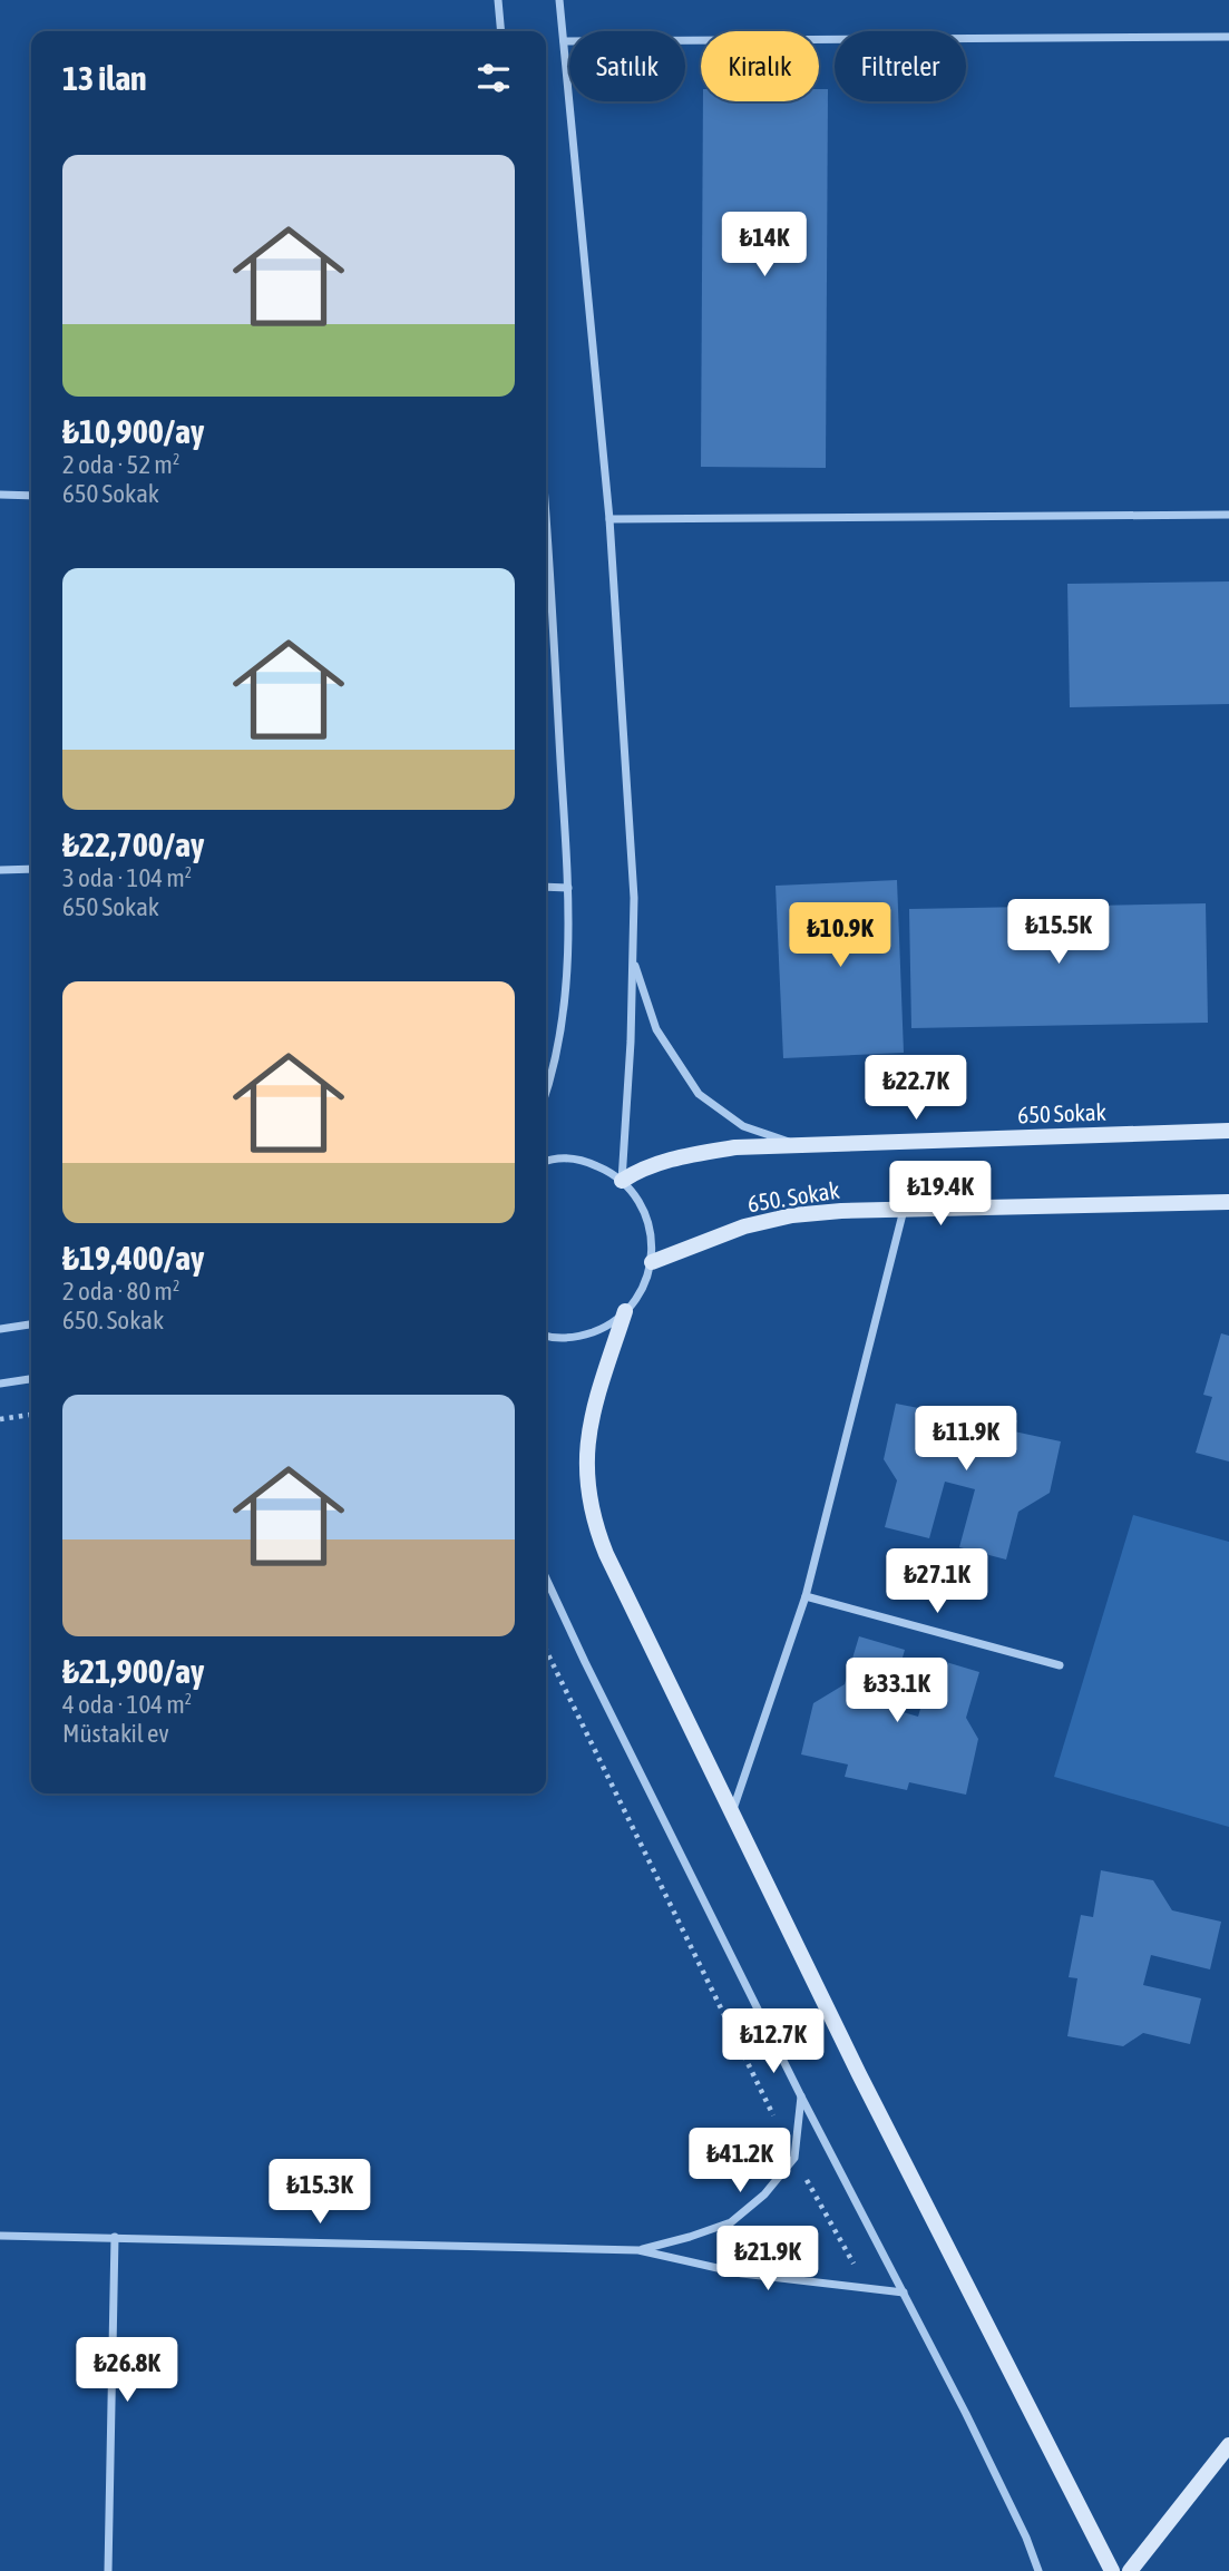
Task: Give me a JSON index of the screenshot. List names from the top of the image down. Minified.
{"streets":{"street":["650 Sokak","650. Sokak"]},"page":{"chip":["Satılık","Kiralık","Filtreler"],"heading":"13 ilan","list":[{"name":"₺10,900/ay","note":"2 oda · 52 m² · 650 Sokak"},{"name":"₺22,700/ay","note":"3 oda · 104 m² · 650 Sokak"},{"name":"₺19,400/ay","note":"2 oda · 80 m² · 650. Sokak"},{"name":"₺21,900/ay","note":"4 oda · 104 m² · Müstakil ev"}],"price":["₺14K","₺15.5K","₺10.9K","₺22.7K","₺19.4K","₺11.9K","₺27.1K","₺33.1K","₺12.7K","₺41.2K","₺15.3K","₺21.9K","₺26.8K"]}}
